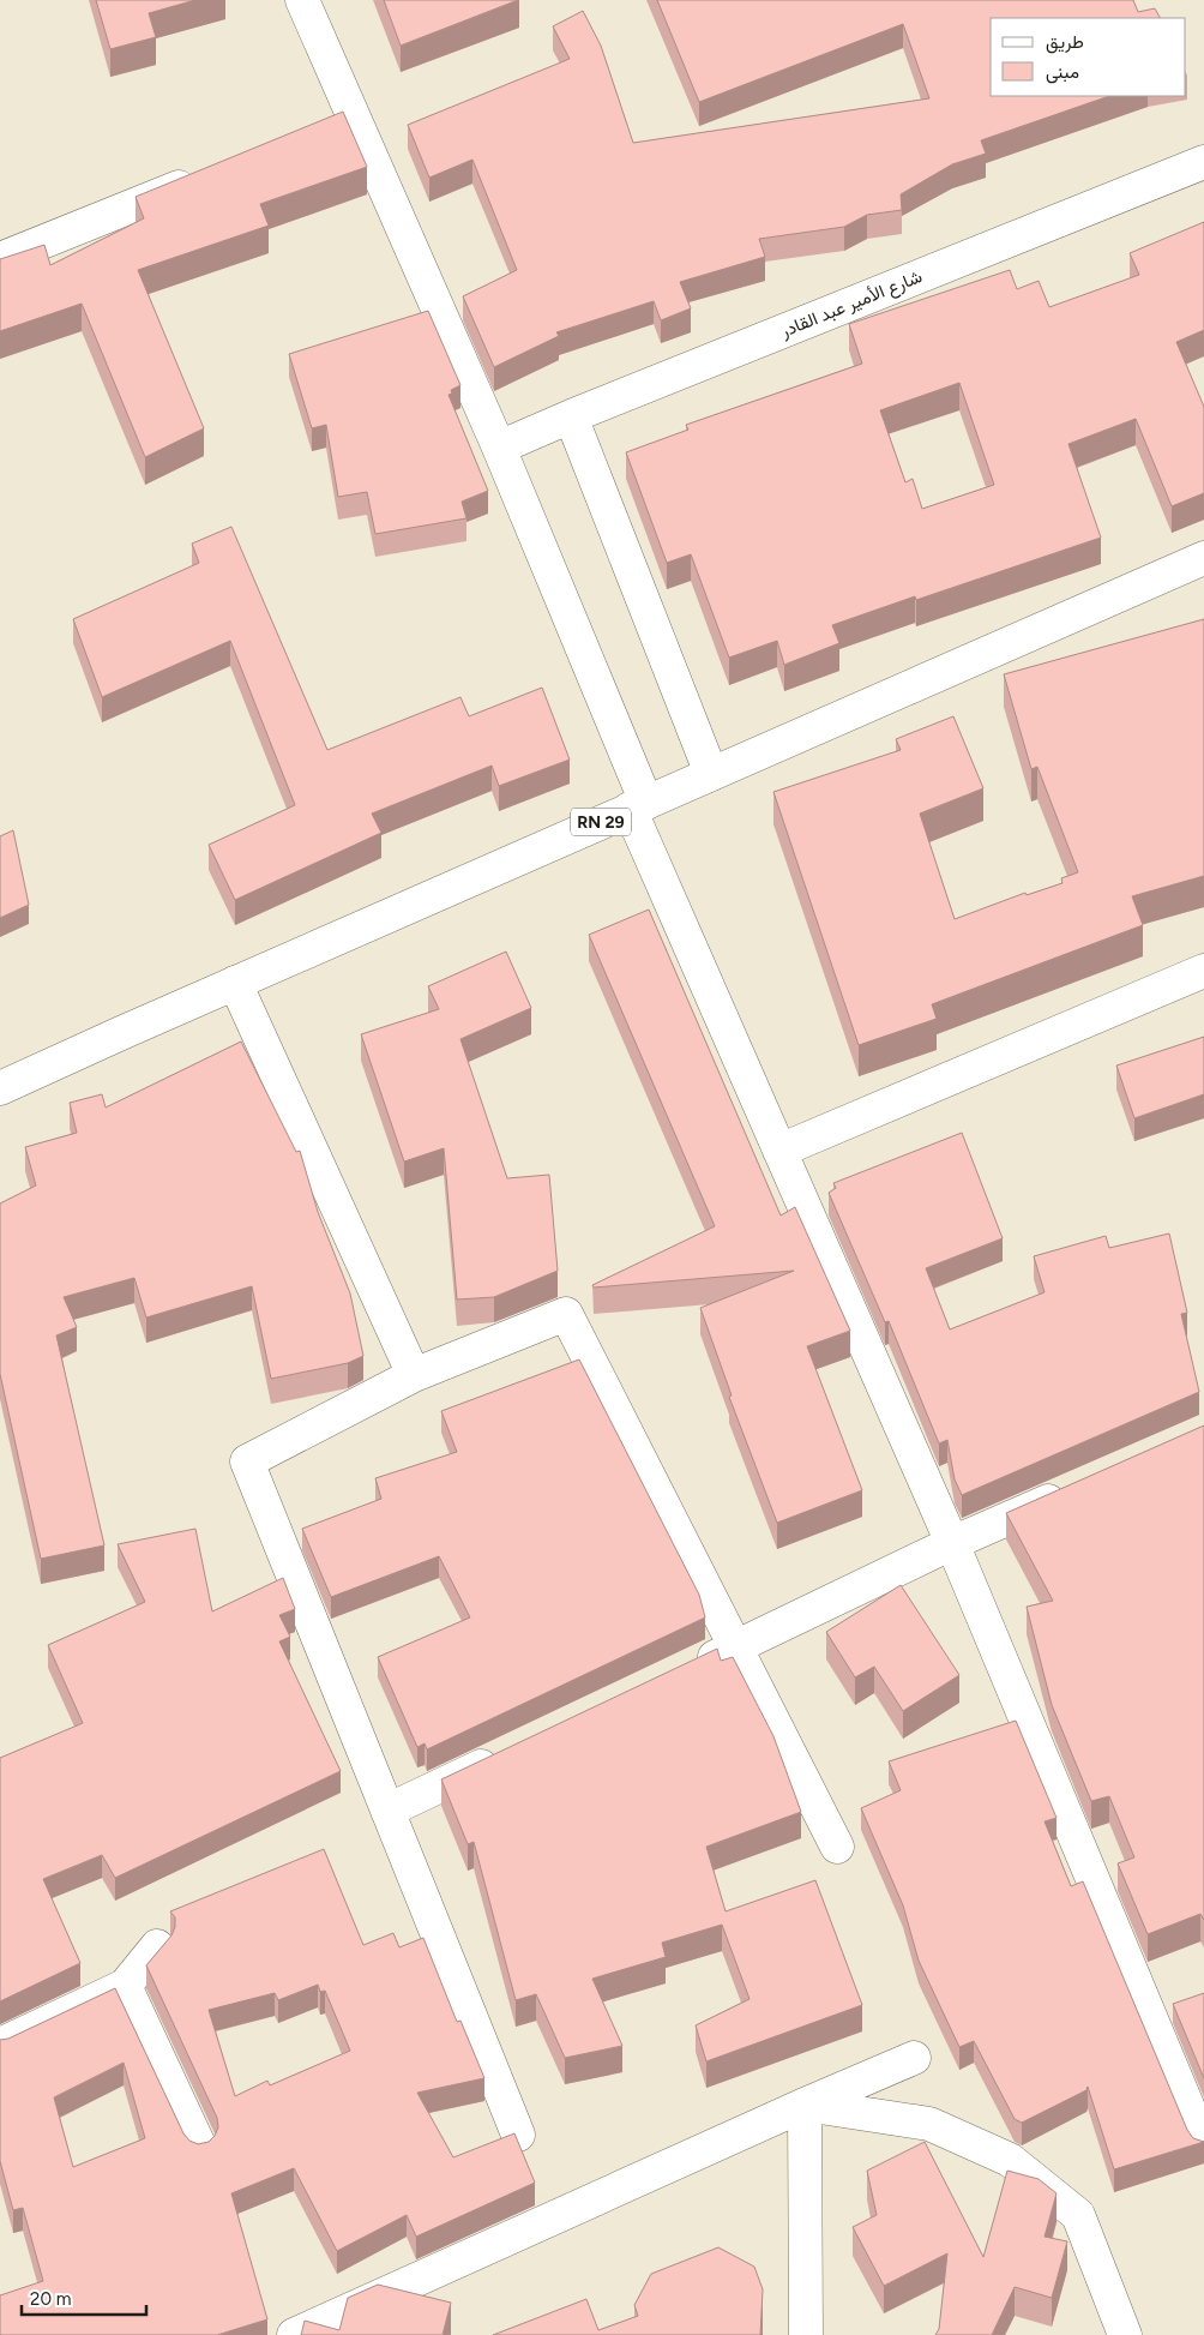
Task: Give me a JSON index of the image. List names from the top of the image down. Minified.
{"streets":{"street":["شارع الأمير عبد القادر","RN 29"]},"legend":["طريق","مبنى"],"scale_bar":"20 m"}
